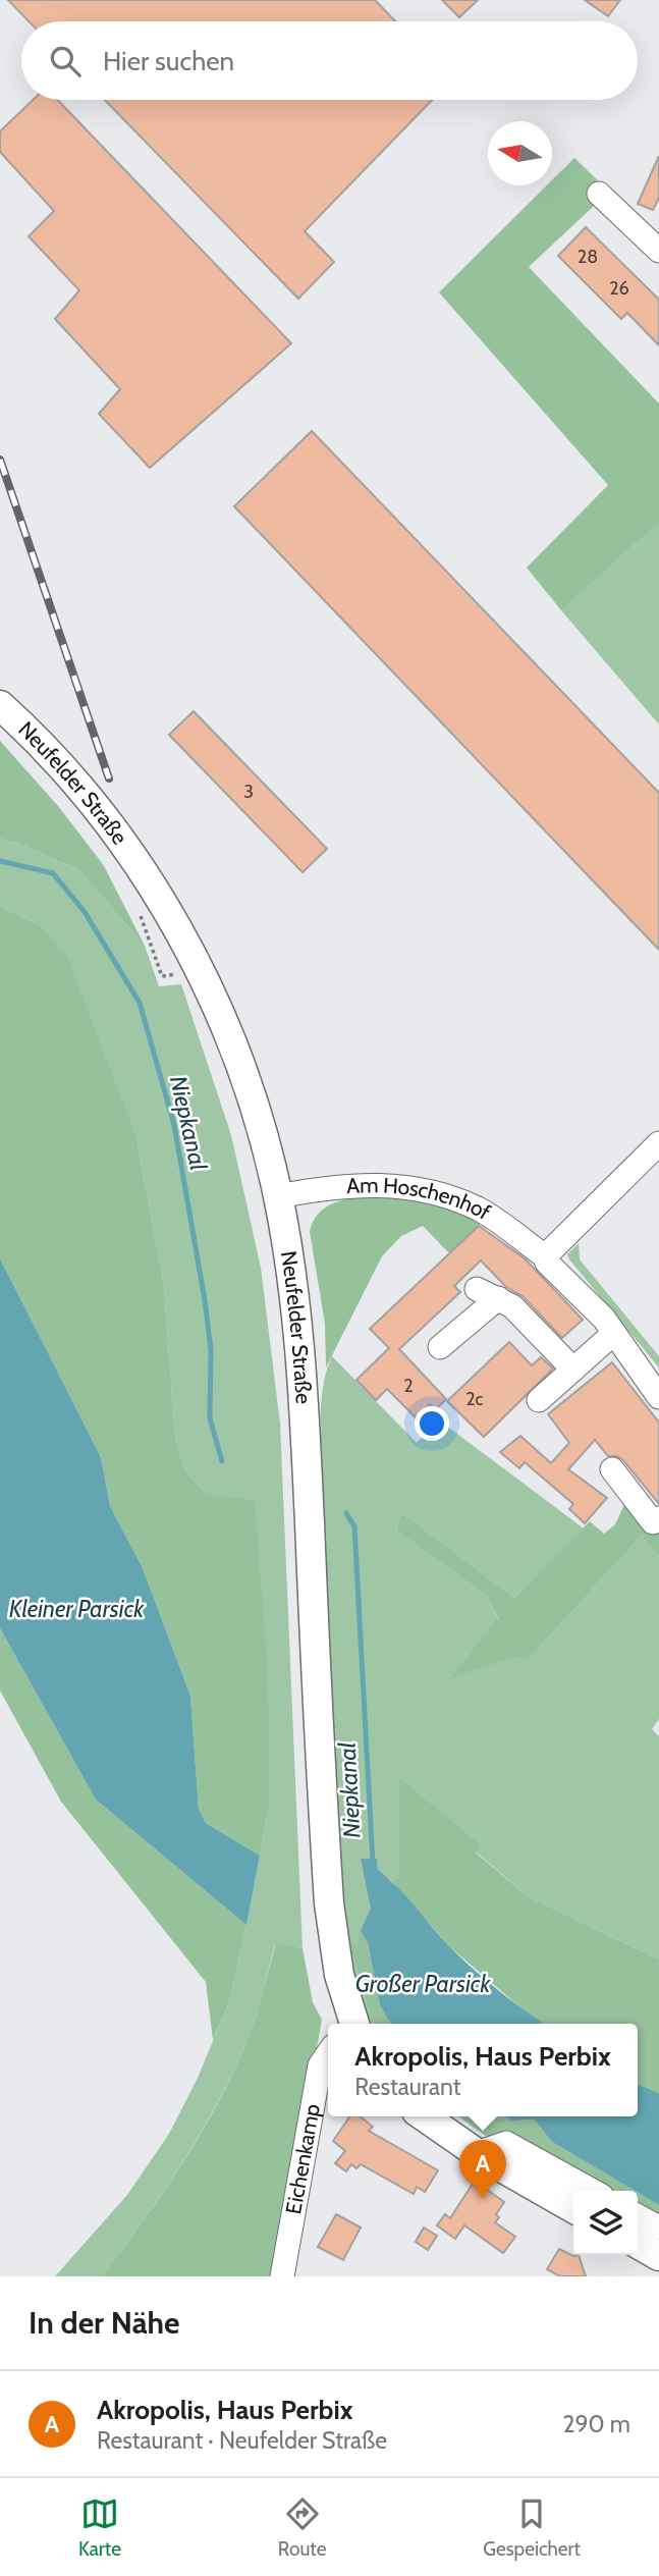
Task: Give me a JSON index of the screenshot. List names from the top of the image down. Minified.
{"streets":{"main road":["Neufelder Straße"],"street":["Am Hoschenhof","Eichenkamp"]},"crossings":[["Neufelder Straße","Am Hoschenhof"]],"water":["Niepkanal","Kleiner Parsick","Großer Parsick"],"house_numbers":["28","26","3","2","2c"],"north":"left","page":{"search":"Hier suchen","popup":["Akropolis, Haus Perbix","Restaurant"],"pins":"A","heading":"In der Nähe","list":[{"mark":"A","name":"Akropolis, Haus Perbix","note":"Restaurant · Neufelder Straße","value":"290 m"}],"nav":["Karte","Route","Gespeichert"]}}
